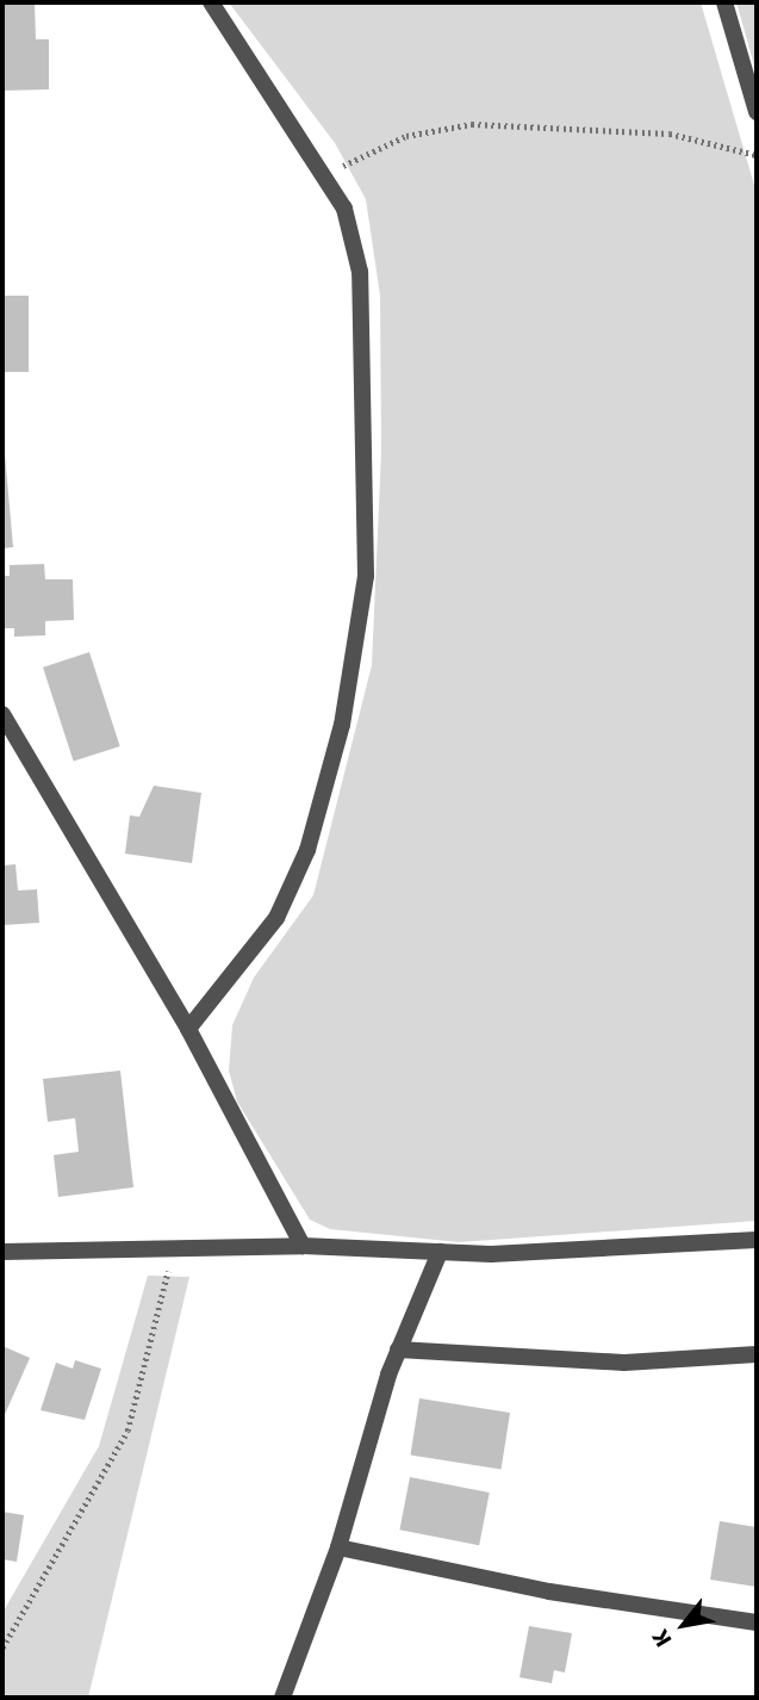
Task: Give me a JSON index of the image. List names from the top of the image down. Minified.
{"north":"bottom left"}
